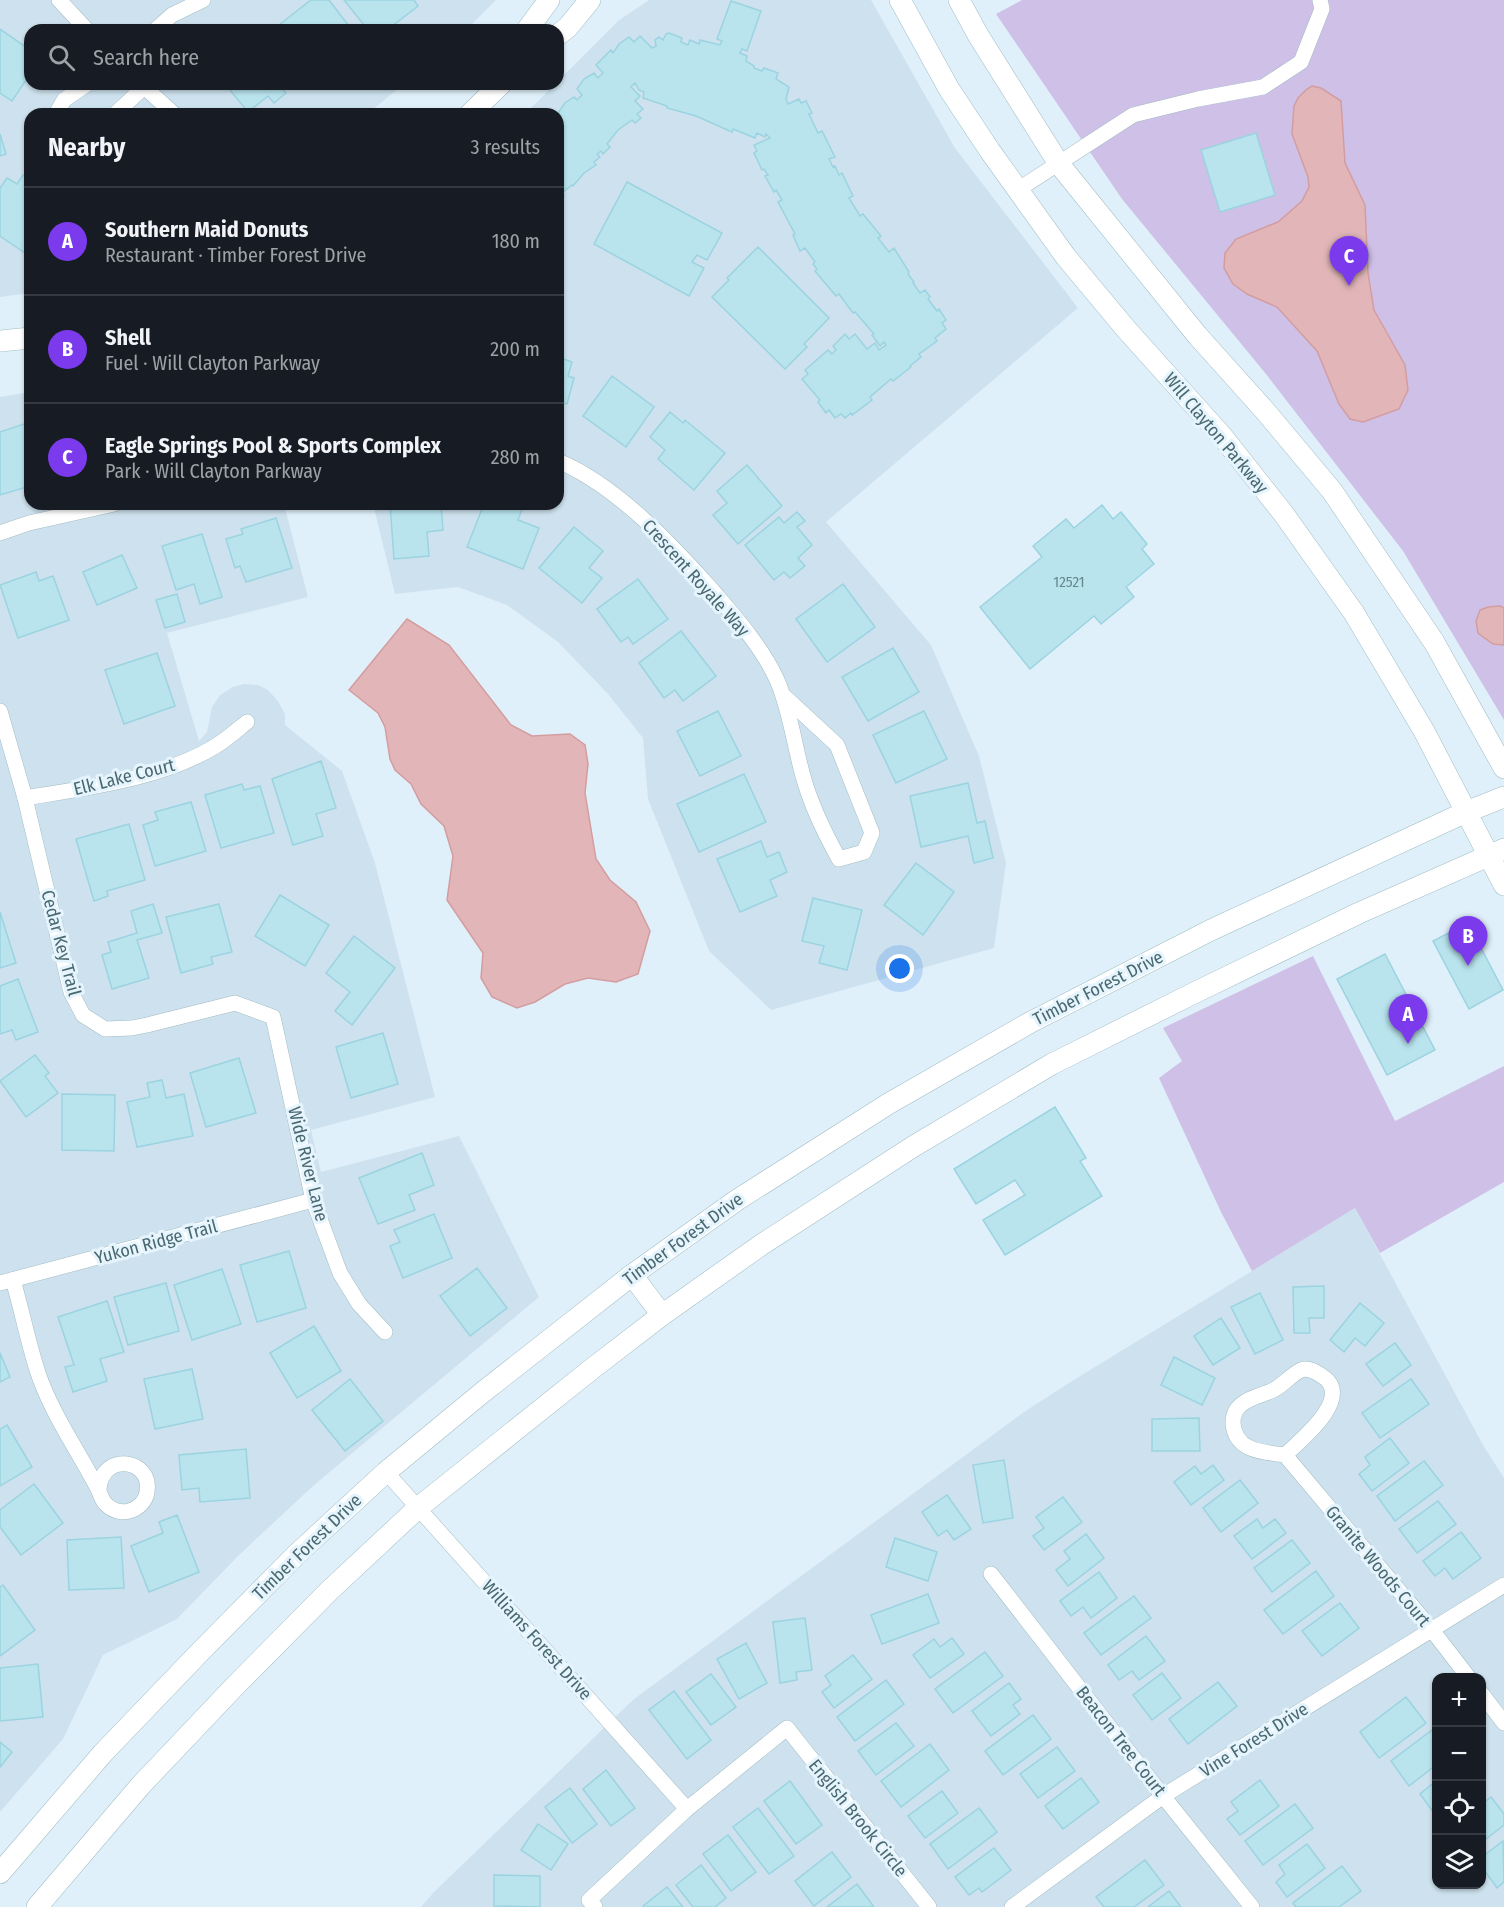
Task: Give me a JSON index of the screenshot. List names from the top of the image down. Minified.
{"streets":{"main road":["Will Clayton Parkway","Timber Forest Drive"],"street":["Crescent Royale Way","Elk Lake Court","Cedar Key Trail","Wide River Lane","Yukon Ridge Trail","Granite Woods Court","Williams Forest Drive","Vine Forest Drive","Beacon Tree Court","English Brook Circle"]},"crossings":[["Will Clayton Parkway","Timber Forest Drive"],["Elk Lake Court","Cedar Key Trail"],["Cedar Key Trail","Wide River Lane"],["Timber Forest Drive","Williams Forest Drive"],["Wide River Lane","Yukon Ridge Trail"],["Granite Woods Court","Vine Forest Drive"],["Williams Forest Drive","English Brook Circle"],["Vine Forest Drive","Beacon Tree Court"]],"house_numbers":["12521"],"page":{"search":"Search here","heading":["Nearby","3 results"],"list":[{"mark":"A","name":"Southern Maid Donuts","note":"Restaurant · Timber Forest Drive","value":"180 m"},{"mark":"B","name":"Shell","note":"Fuel · Will Clayton Parkway","value":"200 m"},{"mark":"C","name":"Eagle Springs Pool & Sports Complex","note":"Park · Will Clayton Parkway","value":"280 m"}],"pins":["C","B","A"],"map_buttons":["+","−"]}}
